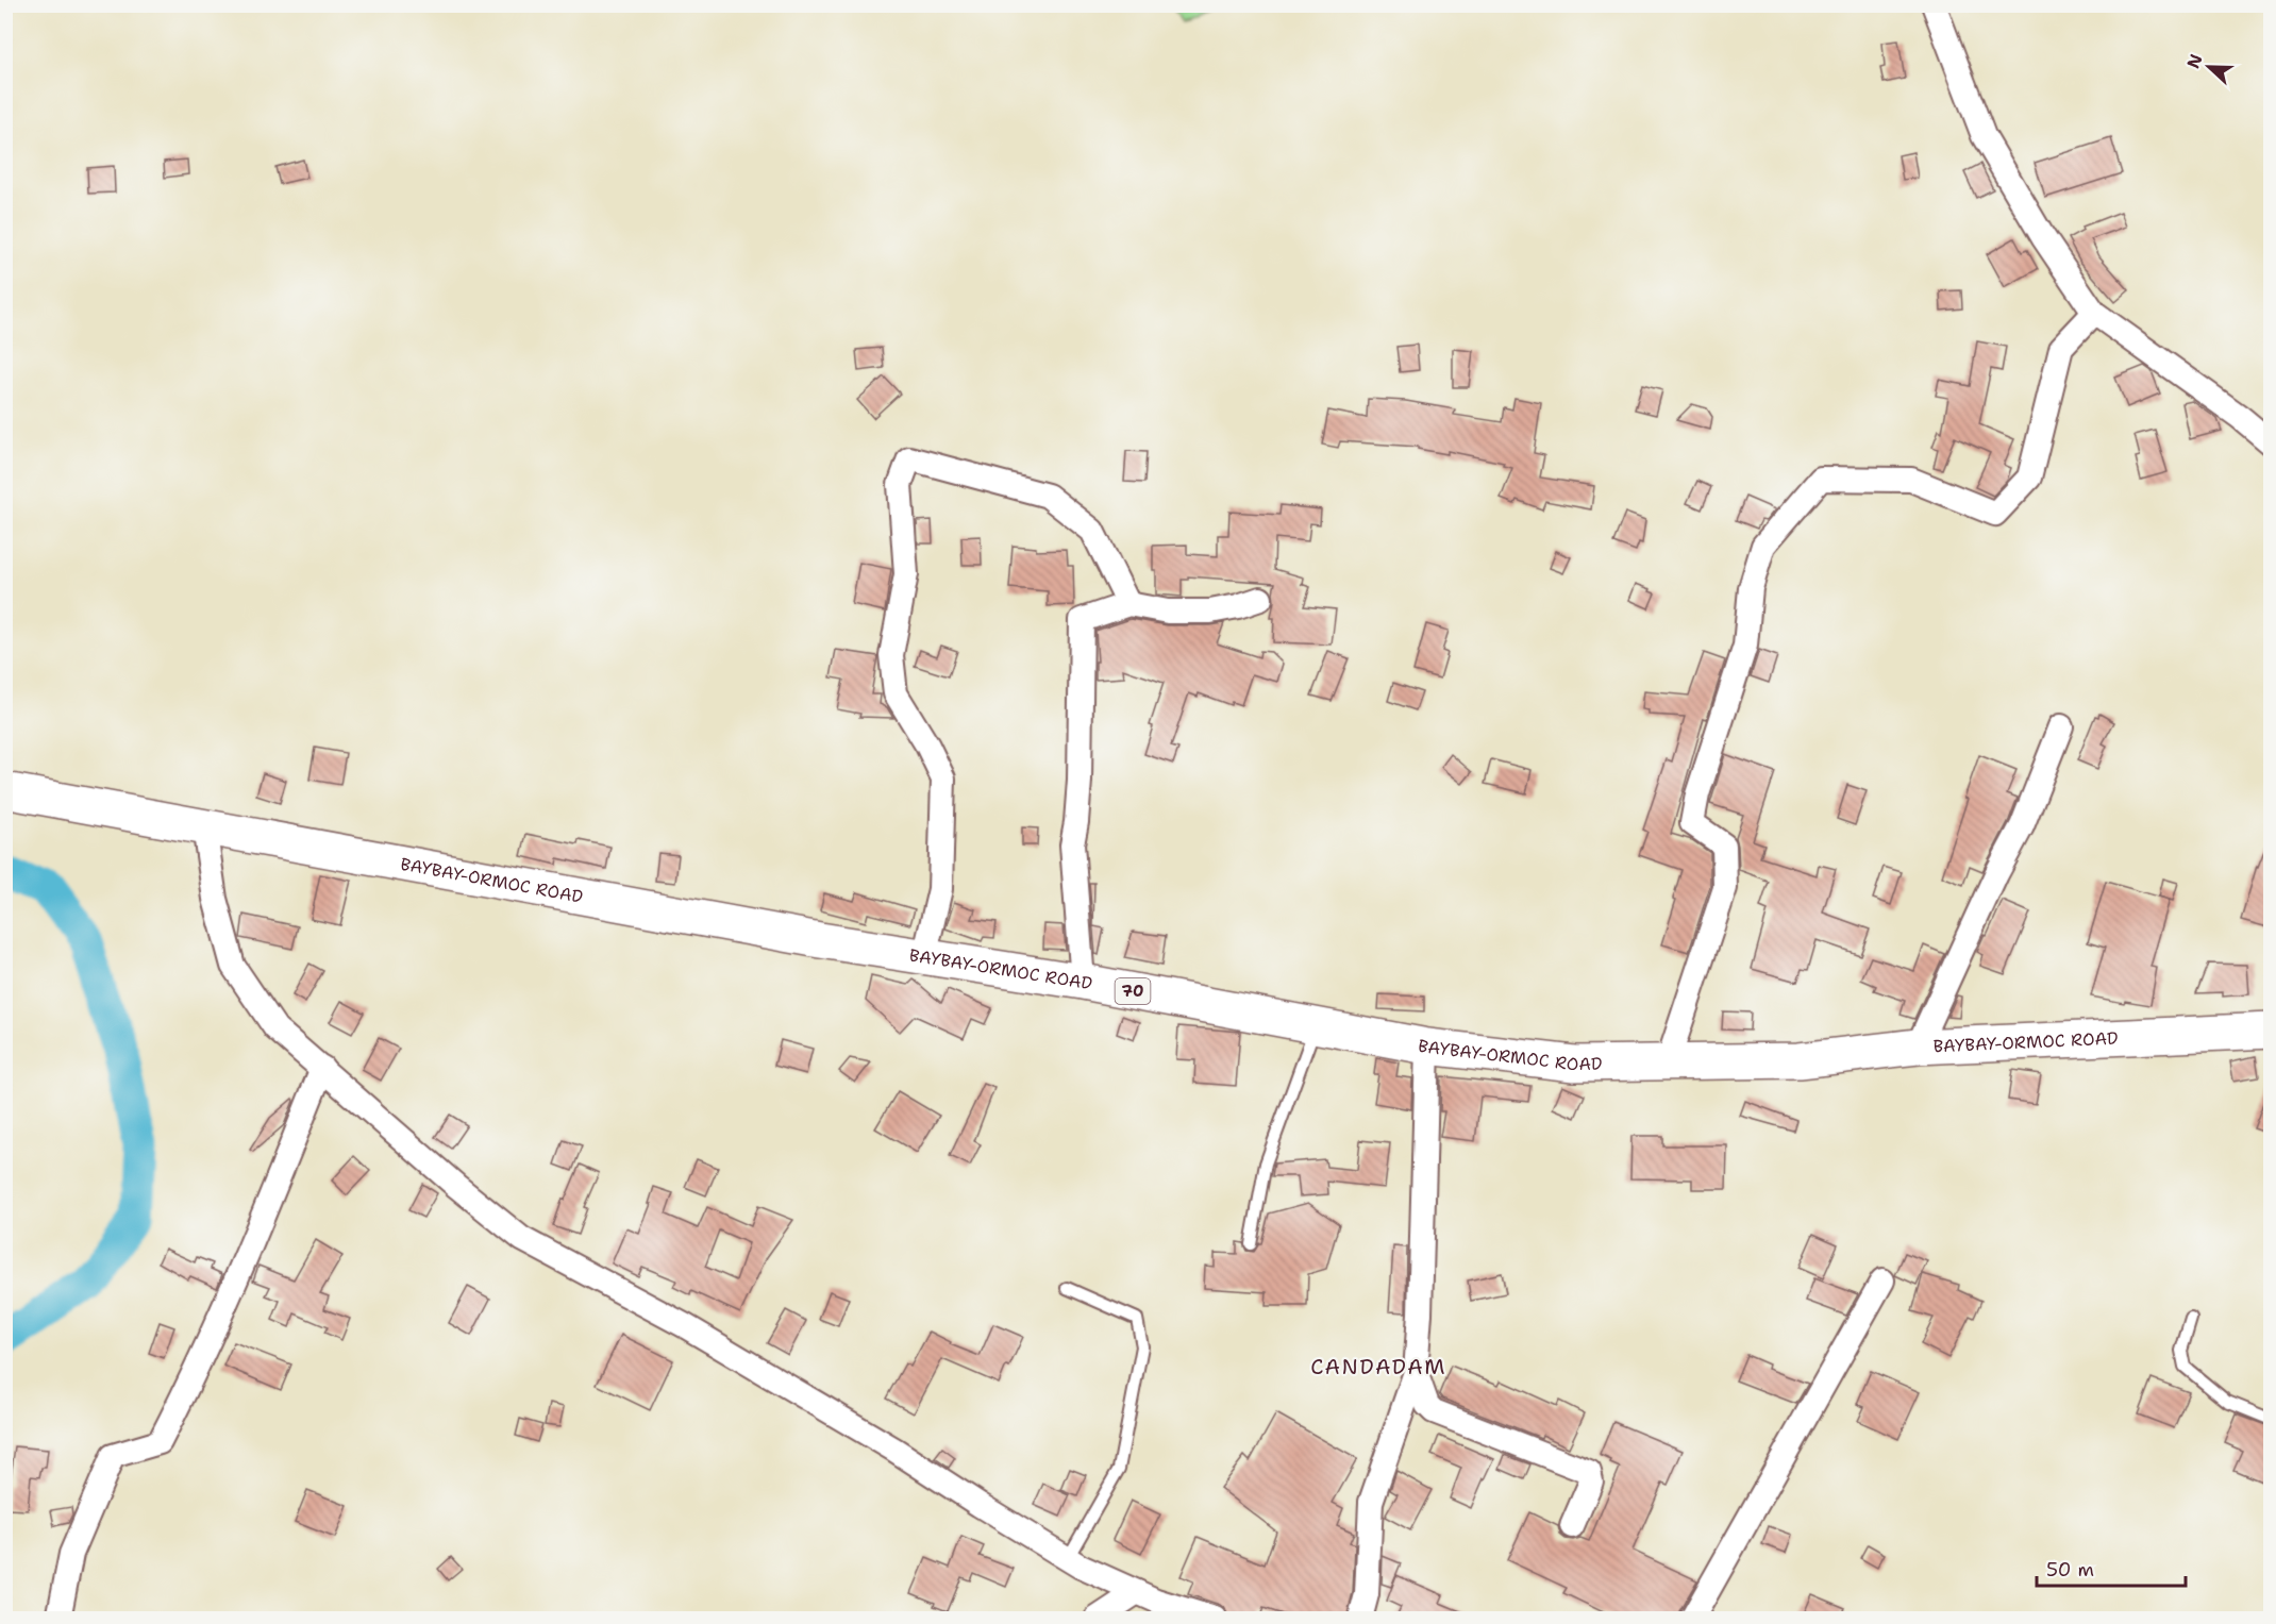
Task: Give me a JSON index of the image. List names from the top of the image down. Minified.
{"streets":{"highway":["BAYBAY-ORMOC ROAD","70"]},"districts":["CANDADAM"],"scale_bar":"50 m","north":"left"}
